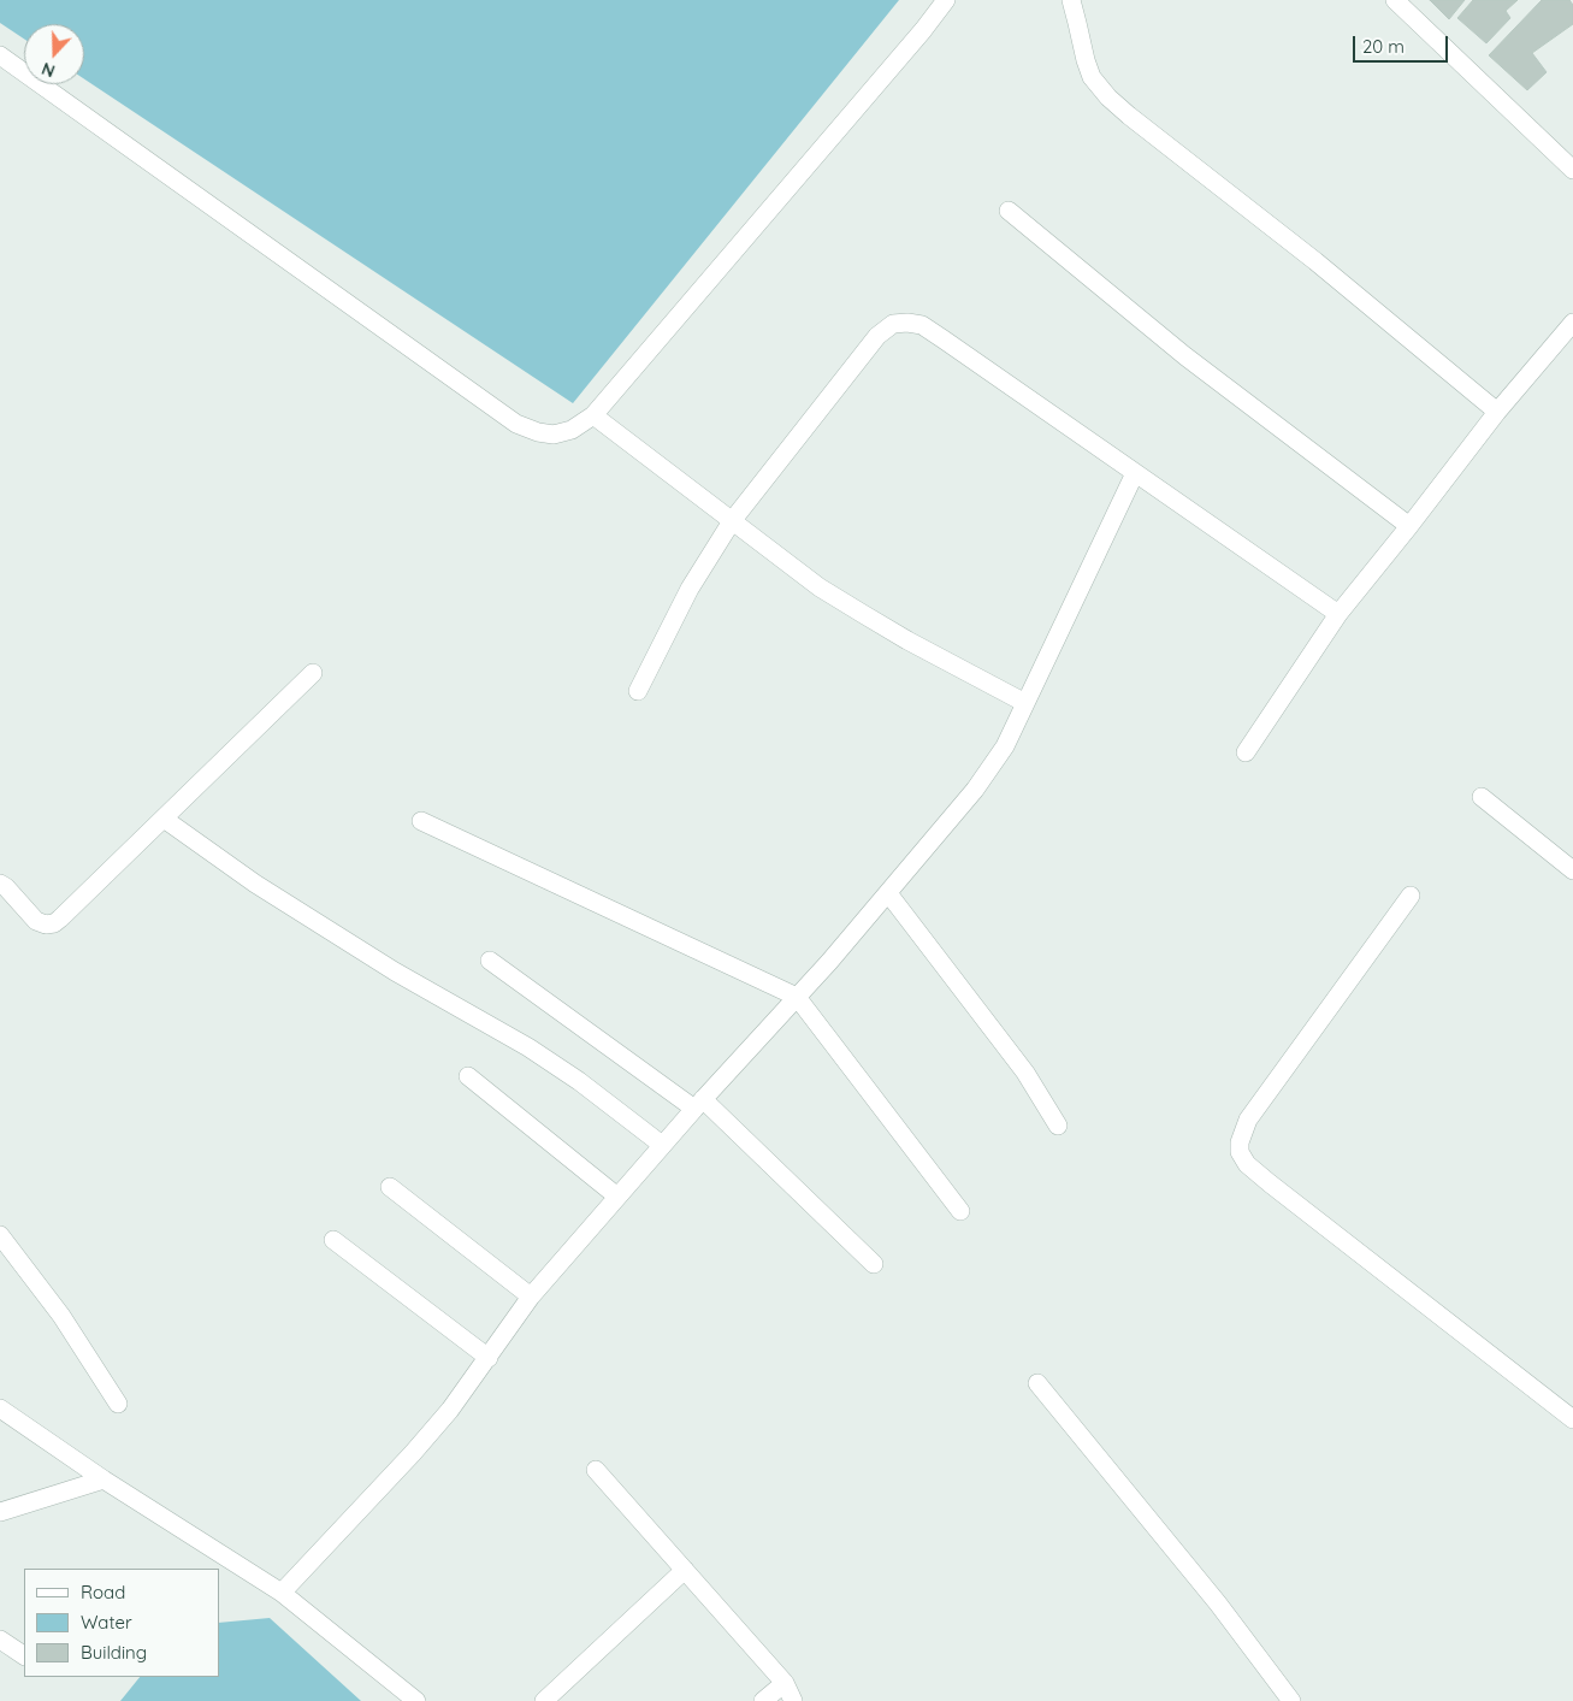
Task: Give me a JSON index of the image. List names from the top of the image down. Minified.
{"legend":["Road","Water","Building"],"scale_bar":"20 m","north":"bottom"}
